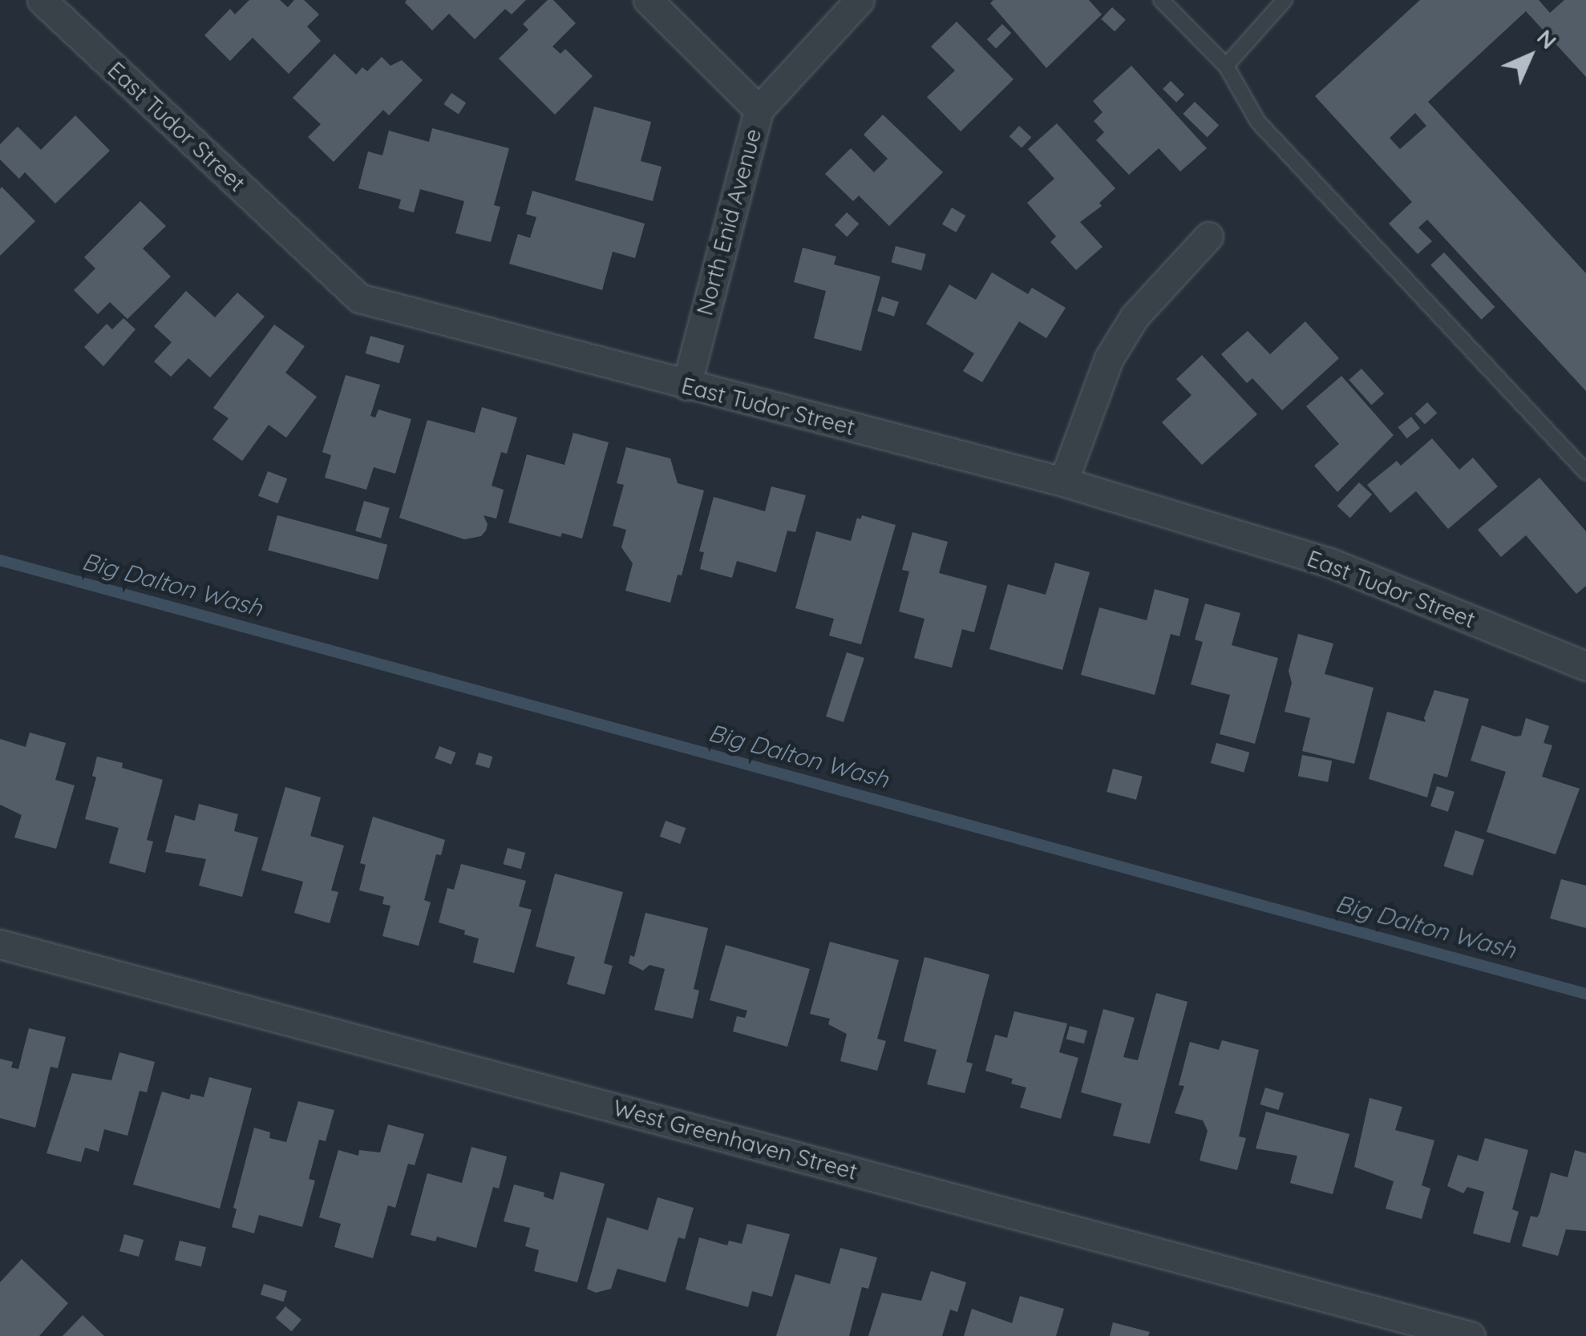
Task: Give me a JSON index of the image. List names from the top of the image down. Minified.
{"streets":{"street":["East Tudor Street","North Enid Avenue","West Greenhaven Street"]},"crossings":[["East Tudor Street","North Enid Avenue"]],"water":["Big Dalton Wash"],"north":"top right"}
